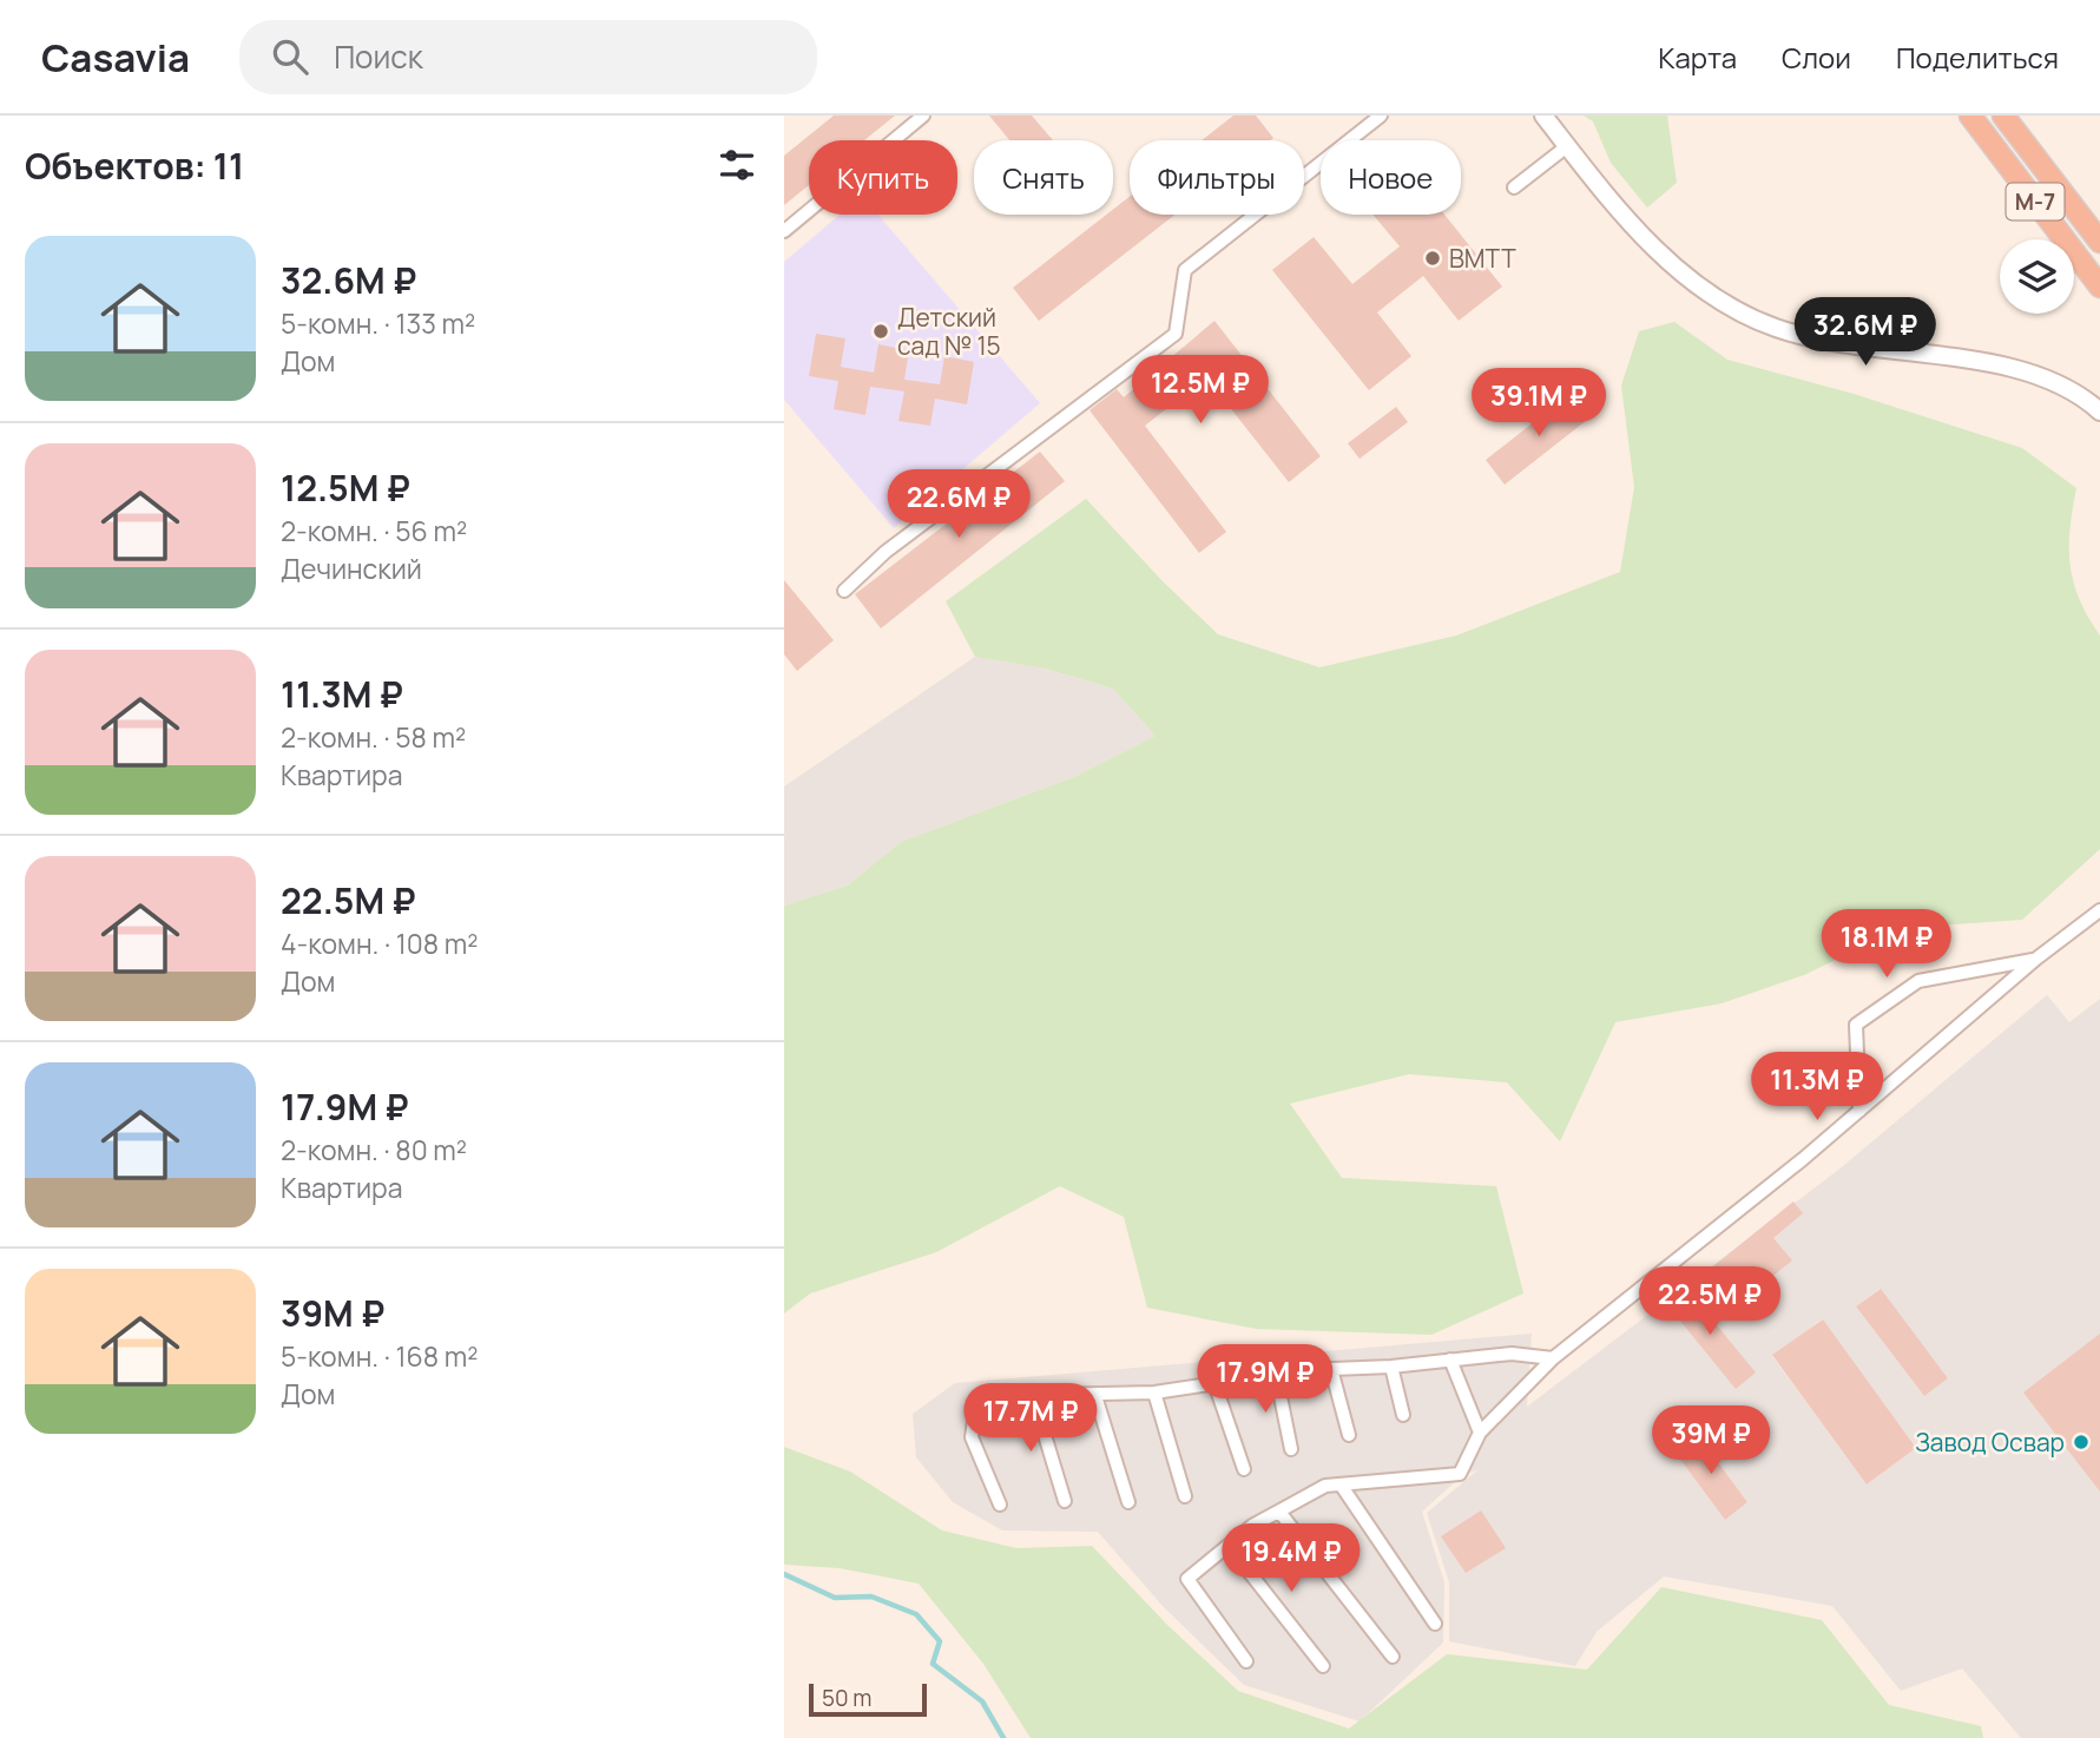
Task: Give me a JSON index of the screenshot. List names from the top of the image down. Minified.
{"streets":{"highway":["М-7"]},"places":["ВМТТ","Детский сад № 15","Завод Освар"],"scale_bar":"50 m","page":{"header":"Casavia","search":"Поиск","nav":["Карта","Слои","Поделиться"],"heading":"Объектов: 11","chip":["Купить","Снять","Фильтры","Новое"],"list":[{"name":"32.6M ₽","note":"5-комн. · 133 m² · Дом"},{"name":"12.5M ₽","note":"2-комн. · 56 m² · Дечинский"},{"name":"11.3M ₽","note":"2-комн. · 58 m² · Квартира"},{"name":"22.5M ₽","note":"4-комн. · 108 m² · Дом"},{"name":"17.9M ₽","note":"2-комн. · 80 m² · Квартира"},{"name":"39M ₽","note":"5-комн. · 168 m² · Дом"}],"price":["32.6M ₽","12.5M ₽","39.1M ₽","22.6M ₽","18.1M ₽","11.3M ₽","22.5M ₽","17.9M ₽","17.7M ₽","39M ₽","19.4M ₽"],"scale":"50 m"}}
